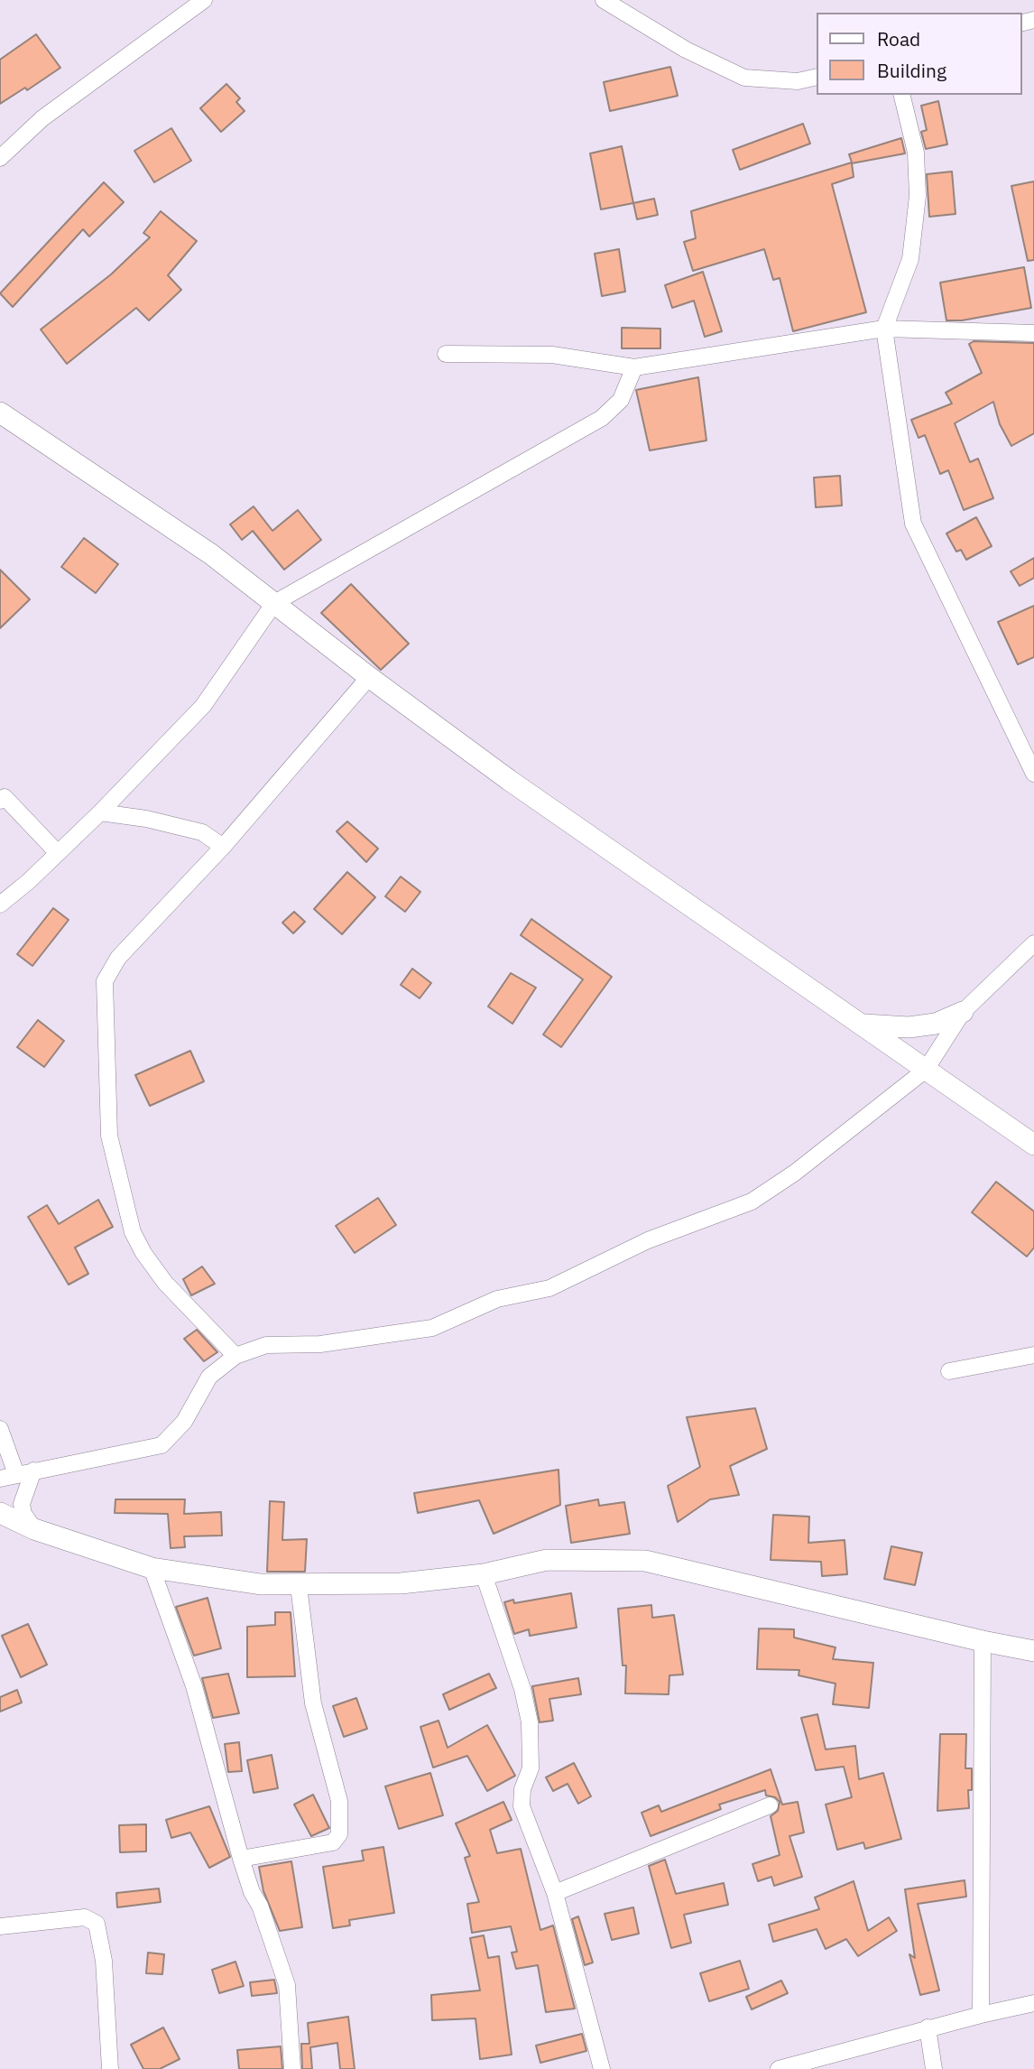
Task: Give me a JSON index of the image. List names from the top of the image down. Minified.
{"legend":["Road","Building"]}
